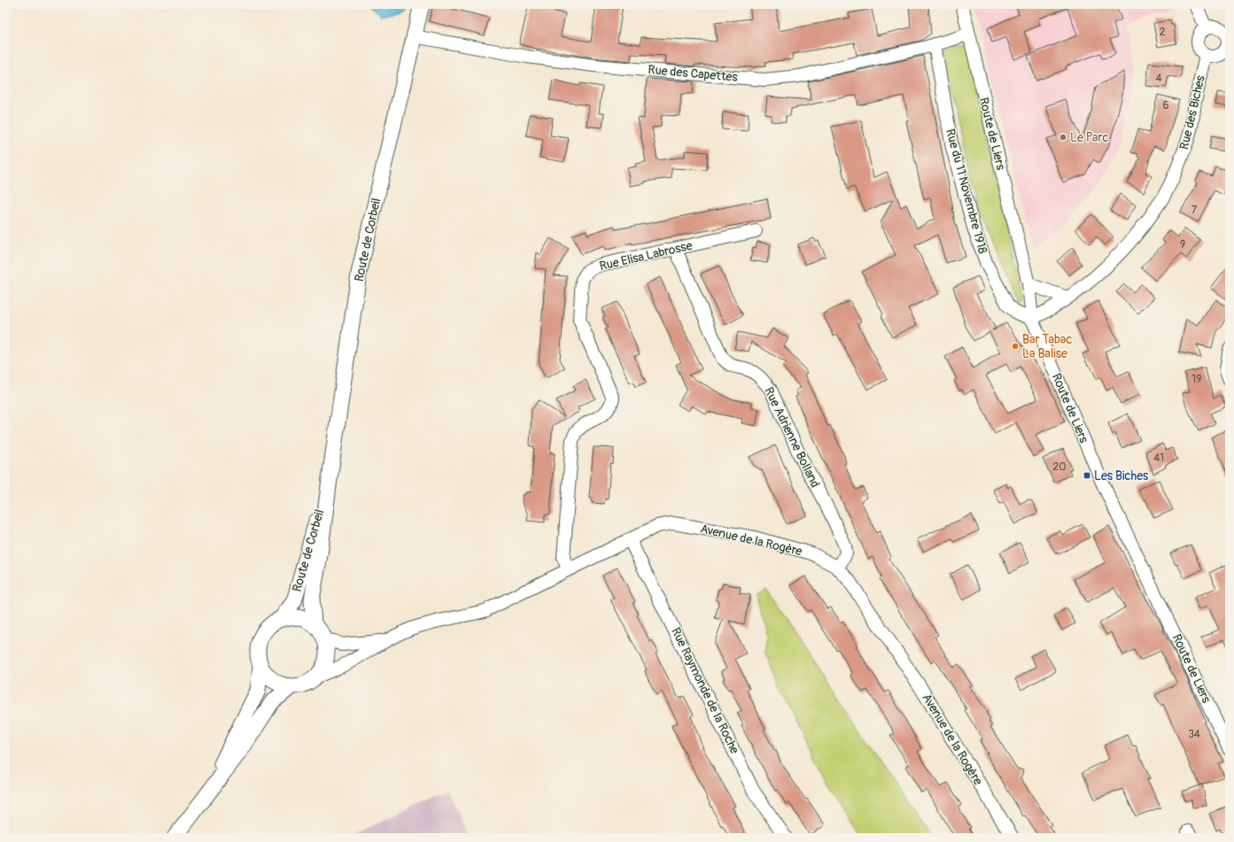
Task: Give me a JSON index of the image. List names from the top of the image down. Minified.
{"streets":{"street":["Rue des Capettes","Rue des Biches","Route de Liers","Rue du 11 Novembre 1918","Route de Corbeil","Rue Elisa Labrosse","Rue Adrienne Bolland","Avenue de la Rogère","Rue Raymonde de la Roche"]},"crossings":[["Rue des Capettes","Route de Liers"],["Rue des Capettes","Rue du 11 Novembre 1918"],["Rue des Capettes","Route de Corbeil"],["Rue des Biches","Route de Liers"],["Rue des Biches","Rue du 11 Novembre 1918"],["Route de Liers","Rue du 11 Novembre 1918"],["Route de Corbeil","Avenue de la Rogère"],["Rue Elisa Labrosse","Rue Adrienne Bolland"],["Rue Elisa Labrosse","Avenue de la Rogère"],["Rue Adrienne Bolland","Avenue de la Rogère"],["Avenue de la Rogère","Rue Raymonde de la Roche"]],"places":{"other":["Le Parc","Bar Tabac La Balise"],"transit":["Les Biches"]},"house_numbers":["2","4","6","7","9","19","41","20","34"]}
